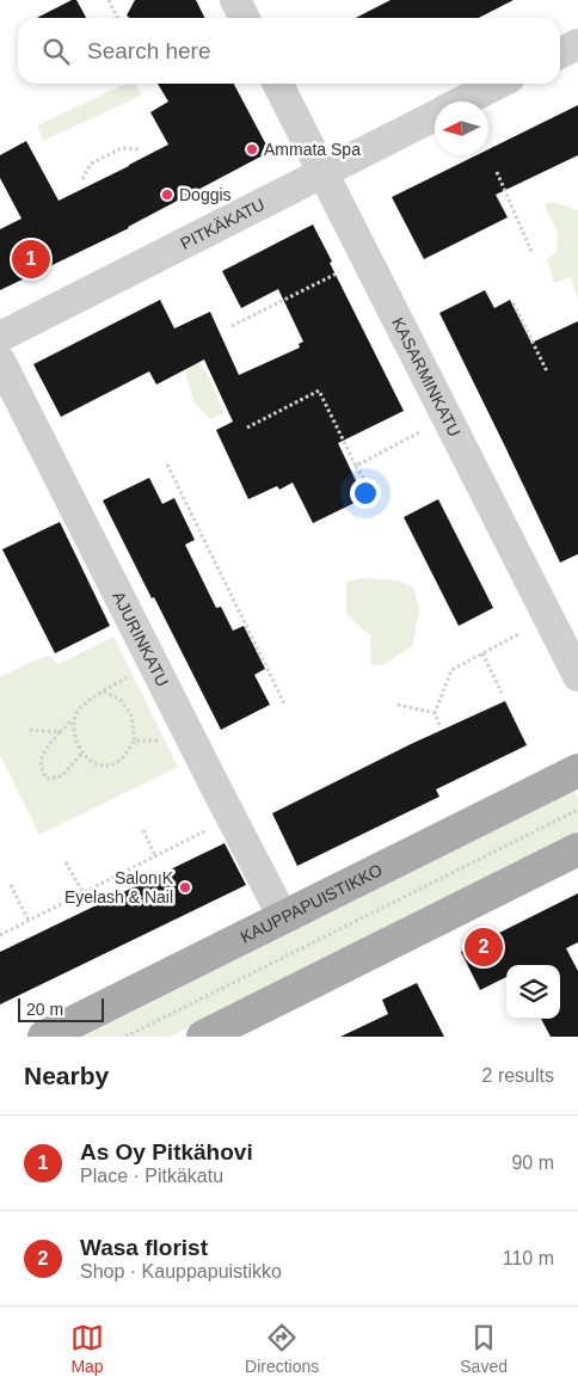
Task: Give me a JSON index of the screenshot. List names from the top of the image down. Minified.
{"streets":{"main road":["KAUPPAPUISTIKKO"],"street":["PITKÄKATU","KASARMINKATU","AJURINKATU"]},"crossings":[["PITKÄKATU","KASARMINKATU"],["AJURINKATU","KAUPPAPUISTIKKO"]],"places":["Ammata Spa","Doggis","Salon K Eyelash & Nail"],"scale_bar":"20 m","north":"left","page":{"search":"Search here","pins":["1","2"],"scale":"20 m","heading":["Nearby","2 results"],"list":[{"mark":"1","name":"As Oy Pitkähovi","note":"Place · Pitkäkatu","value":"90 m"},{"mark":"2","name":"Wasa florist","note":"Shop · Kauppapuistikko","value":"110 m"}],"nav":["Map","Directions","Saved"]}}
